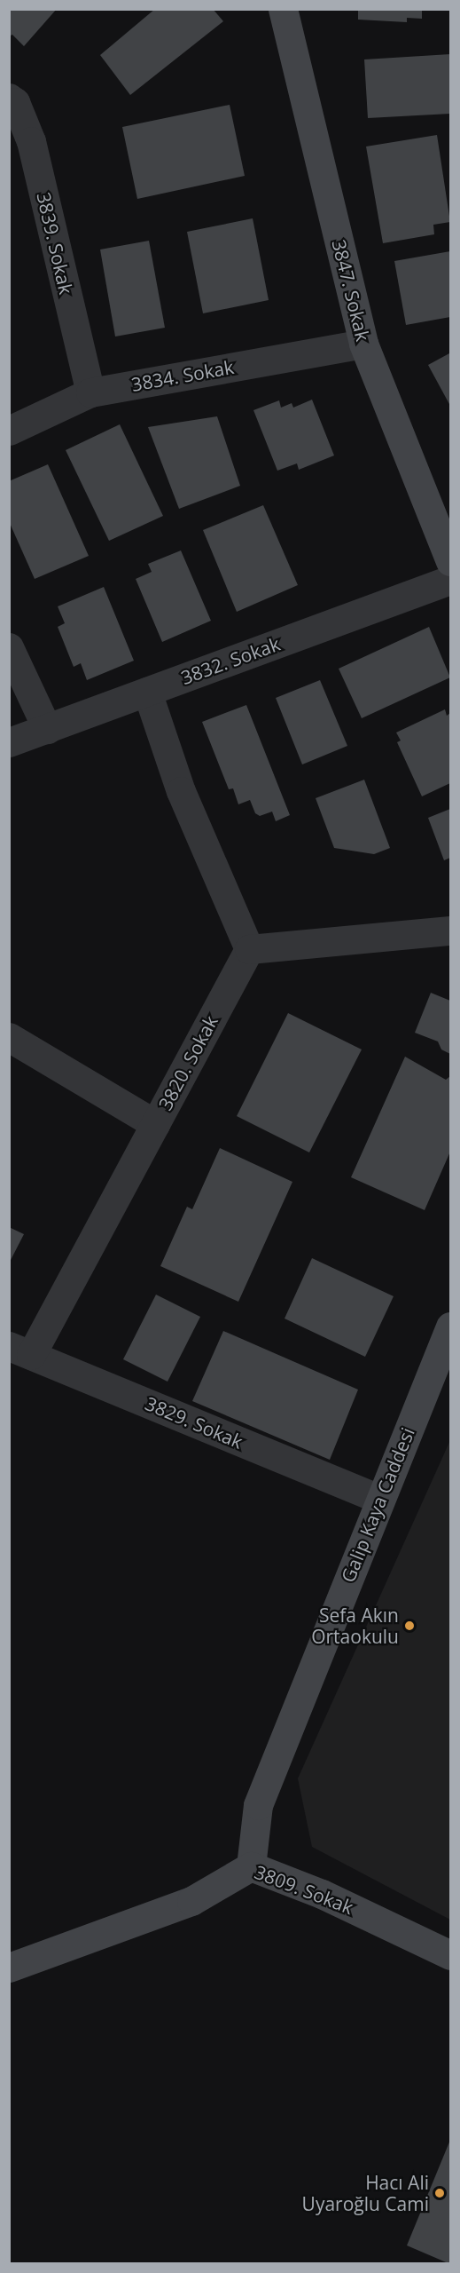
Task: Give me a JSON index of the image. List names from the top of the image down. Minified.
{"streets":{"street":["3839. Sokak","3847. Sokak","3834. Sokak","3832. Sokak","3820. Sokak","3829. Sokak","Galip Kaya Caddesi","3809. Sokak"]},"crossings":[["3839. Sokak","3834. Sokak"],["3847. Sokak","3834. Sokak"],["3820. Sokak","3829. Sokak"],["3829. Sokak","Galip Kaya Caddesi"],["Galip Kaya Caddesi","3809. Sokak"]],"places":["Sefa Akın Ortaokulu","Hacı Ali Uyaroğlu Cami"]}
